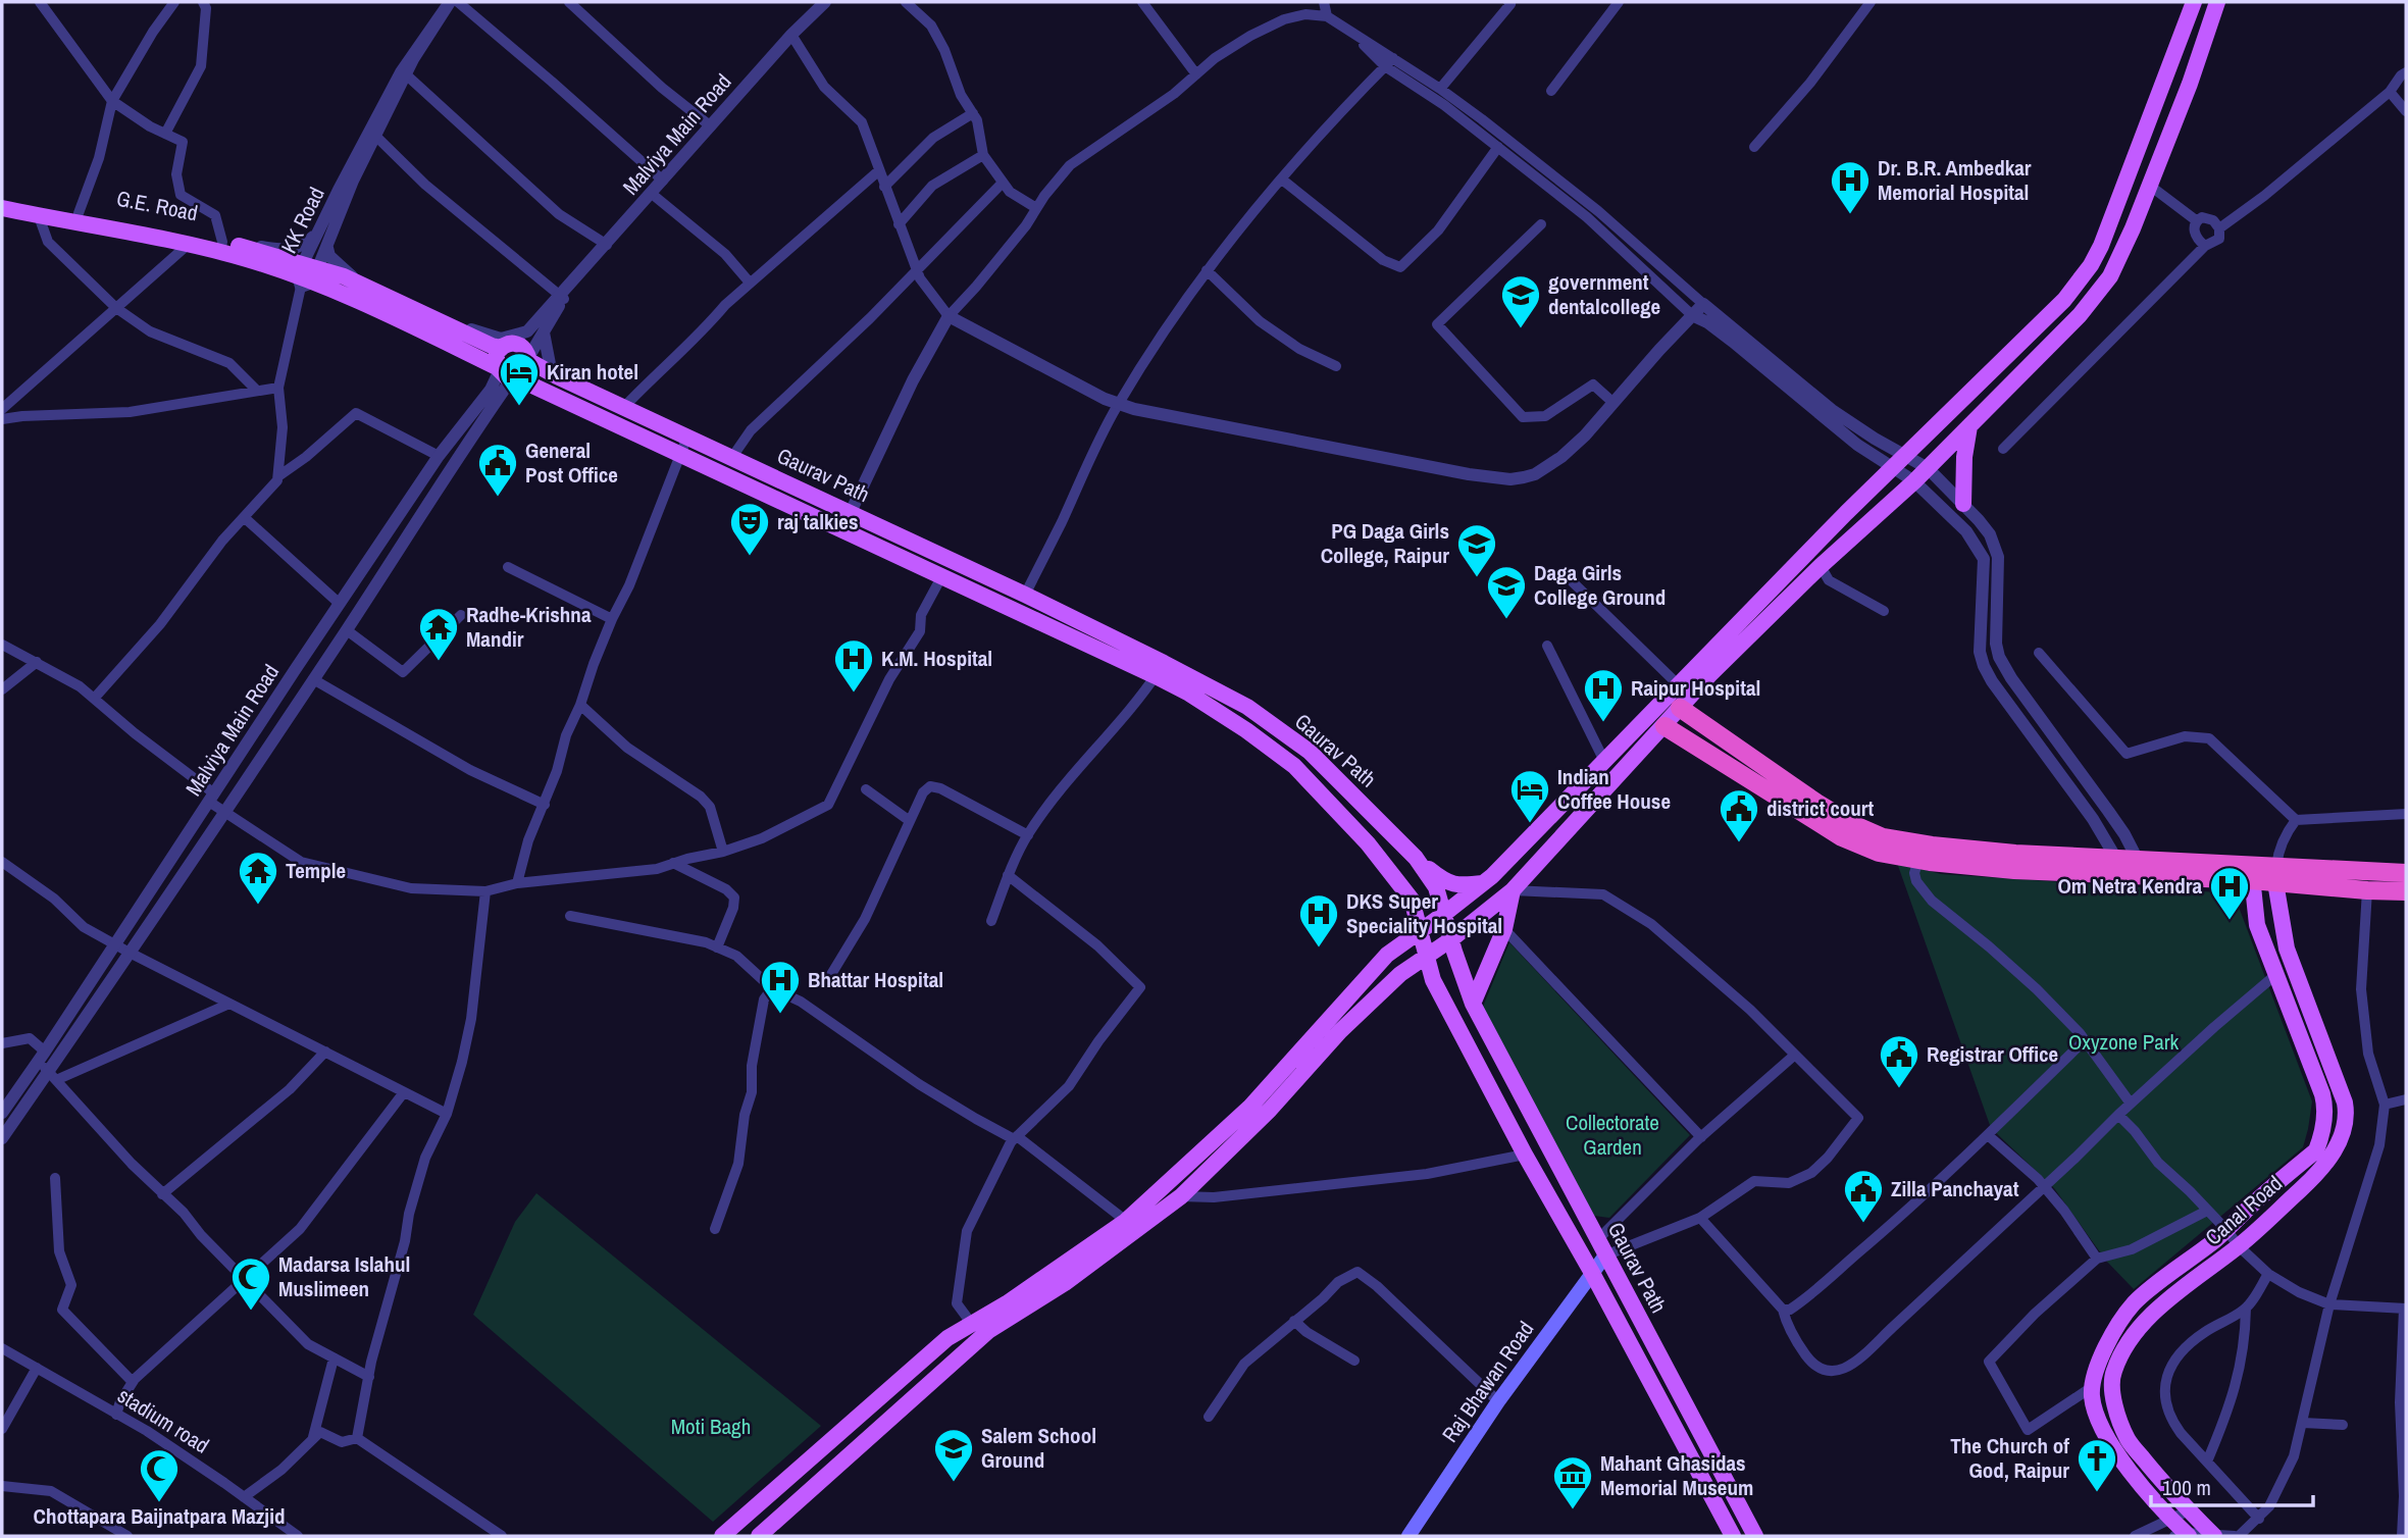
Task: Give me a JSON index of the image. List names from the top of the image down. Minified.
{"streets":{"main road":["G.E. Road","Gaurav Path","Canal Road","Raj Bhawan Road"],"street":["Malviya Main Road","KK Road","stadium road"]},"crossings":[["Malviya Main Road","Gaurav Path"],["G.E. Road","KK Road"],["Gaurav Path","Raj Bhawan Road"]],"parks":["Oxyzone Park","Collectorate Garden","Moti Bagh"],"places":{"hospital":["Dr. B.R. Ambedkar Memorial Hospital","K.M. Hospital","Raipur Hospital","Om Netra Kendra","DKS Super Speciality Hospital","Bhattar Hospital"],"school or university":["government dentalcollege","PG Daga Girls College, Raipur","Daga Girls College Ground","Salem School Ground"],"hotel":["Kiran hotel","Indian Coffee House"],"public building":["General Post Office","district court","Registrar Office","Zilla Panchayat"],"theatre":["raj talkies"],"temple":["Radhe-Krishna Mandir","Temple"],"mosque":["Madarsa Islahul Muslimeen","Chottapara Baijnatpara Mazjid"],"church":["The Church of God, Raipur"],"museum":["Mahant Ghasidas Memorial Museum"]},"scale_bar":"100 m"}
